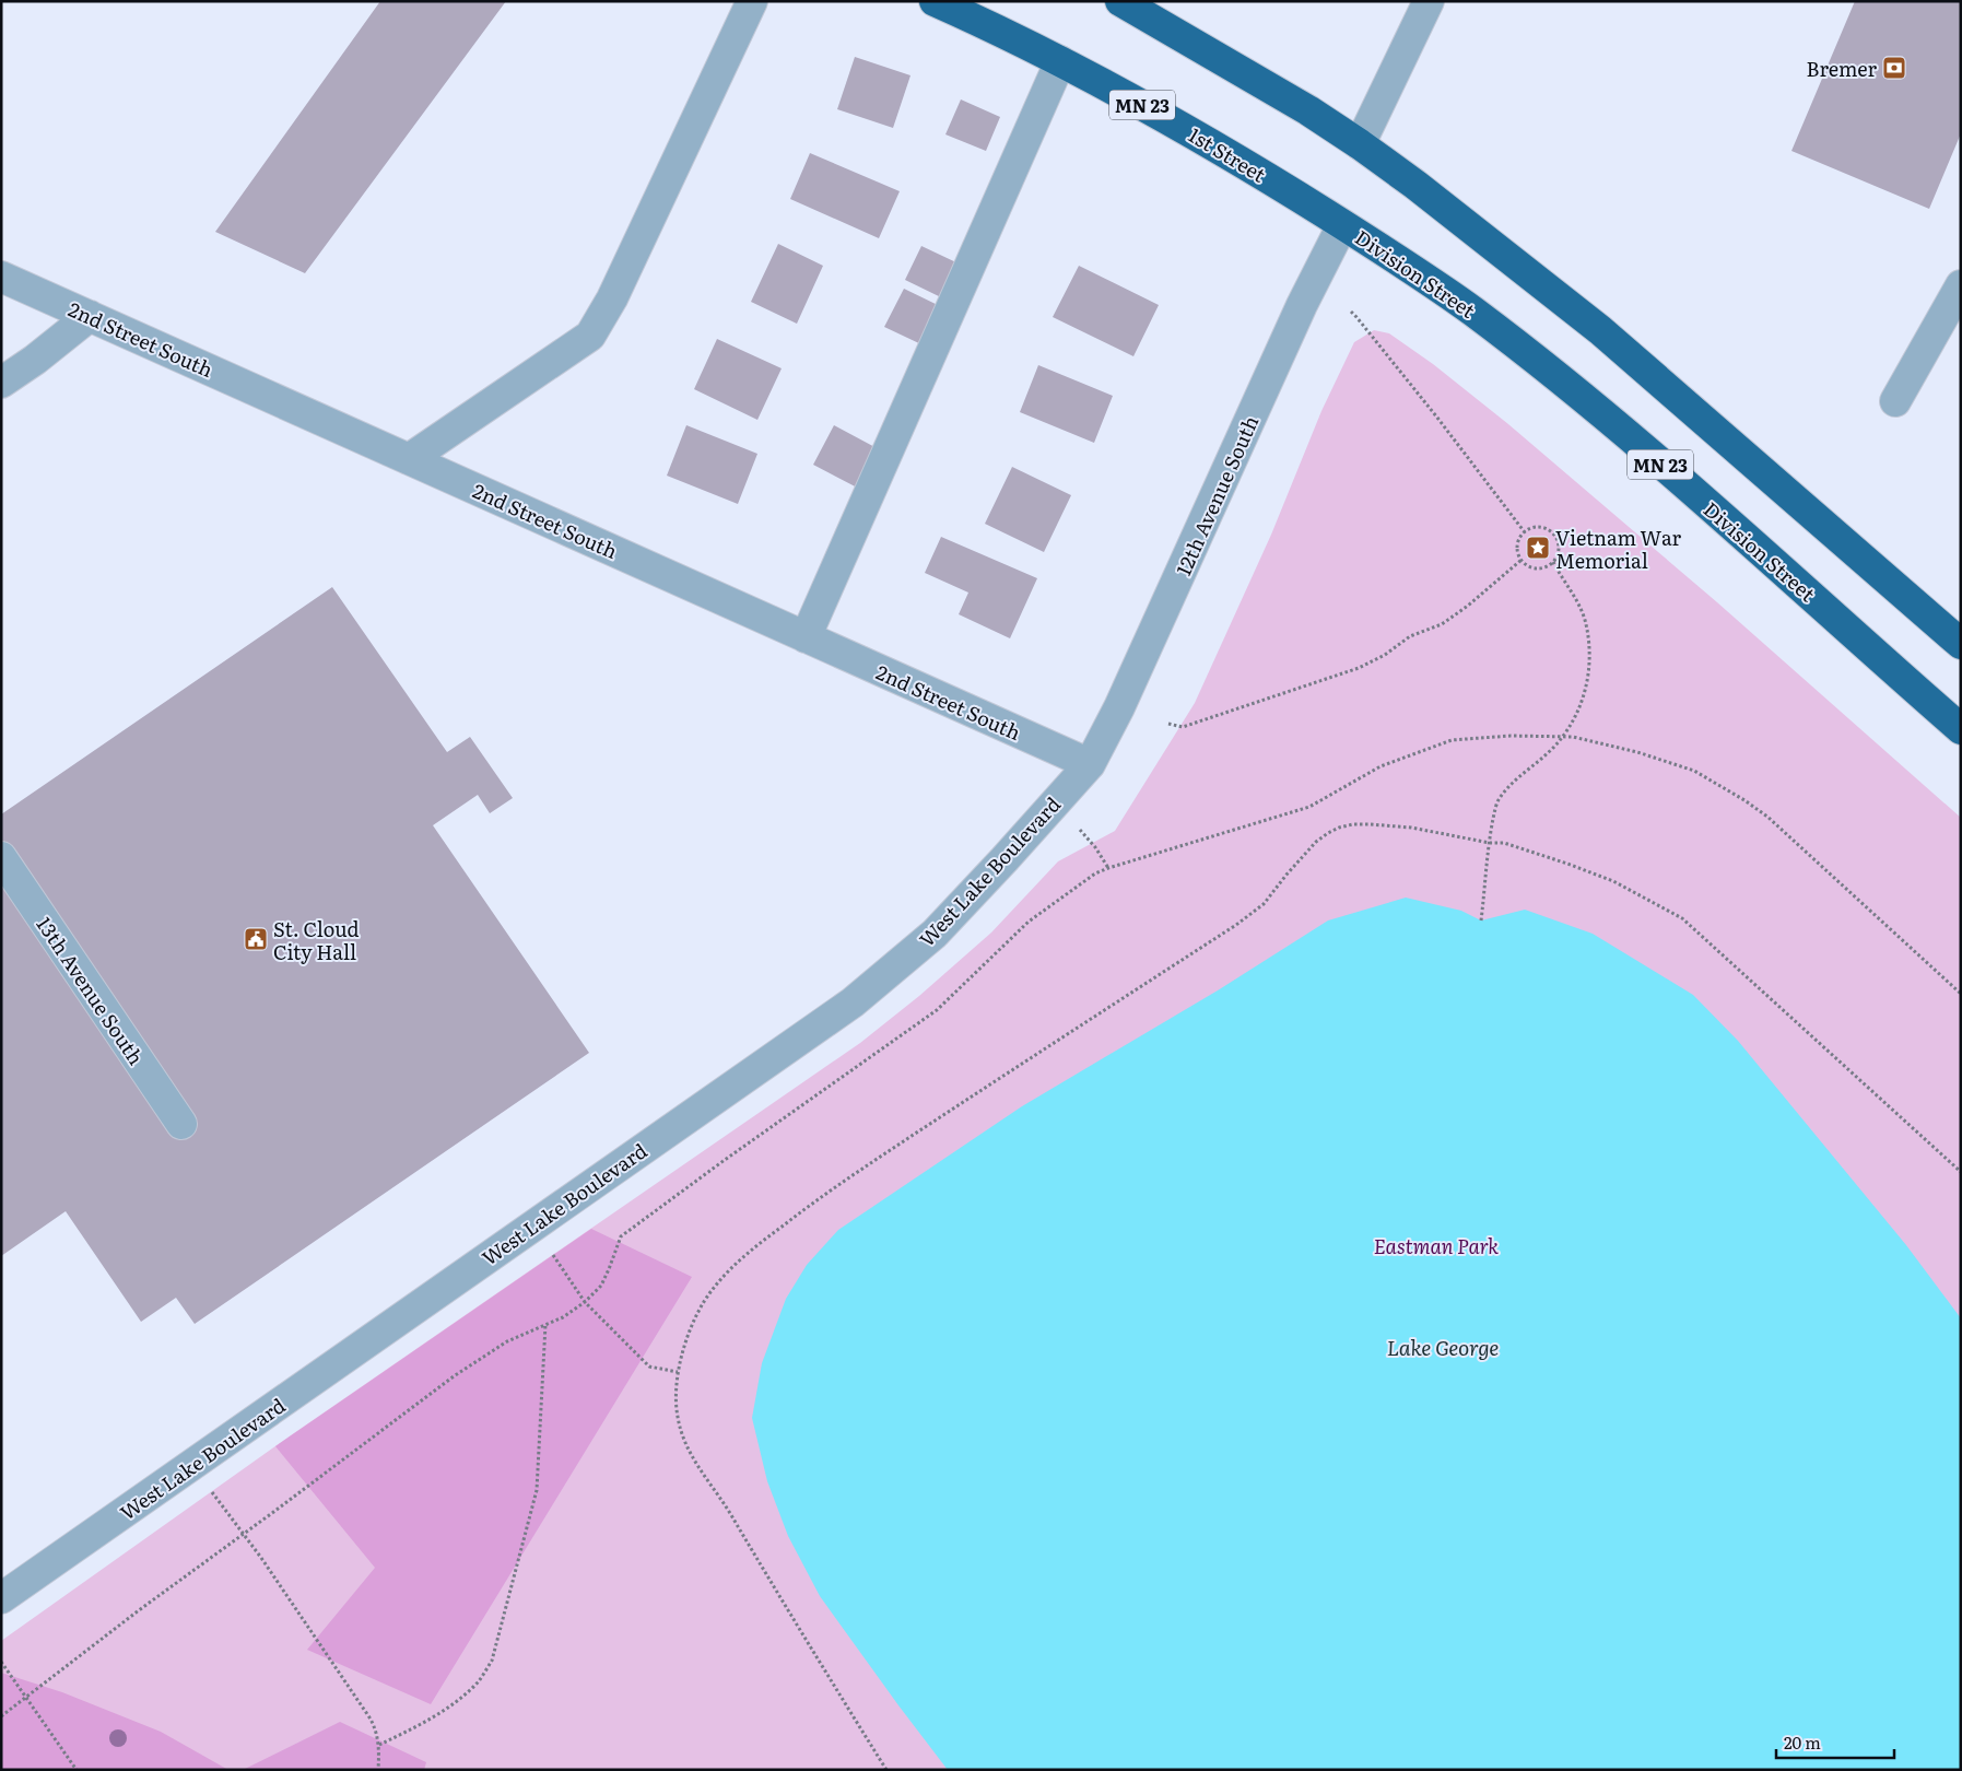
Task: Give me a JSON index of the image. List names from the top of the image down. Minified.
{"streets":{"highway":["MN 23","1st Street","Division Street"],"street":["2nd Street South","12th Avenue South","West Lake Boulevard","13th Avenue South"]},"crossings":[["1st Street","Division Street"],["1st Street","12th Avenue South"],["Division Street","12th Avenue South"],["2nd Street South","12th Avenue South"],["2nd Street South","West Lake Boulevard"],["12th Avenue South","West Lake Boulevard"]],"water":["Lake George"],"parks":["Eastman Park"],"places":{"bank":["Bremer"],"place":["Vietnam War Memorial"],"public building":["St. Cloud City Hall"]},"scale_bar":"20 m"}
